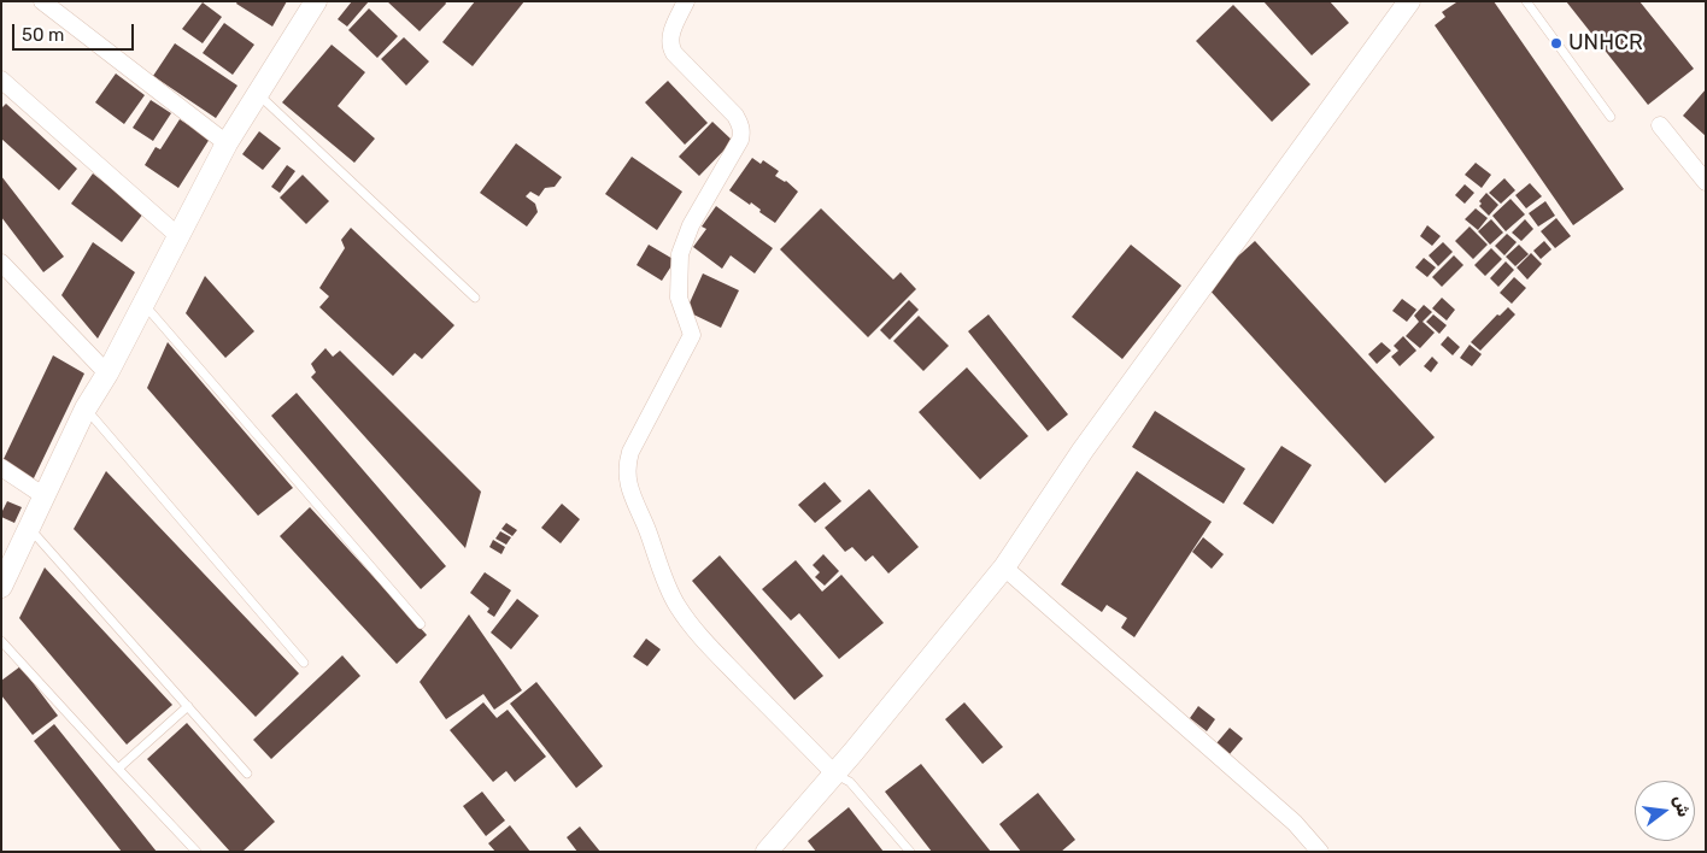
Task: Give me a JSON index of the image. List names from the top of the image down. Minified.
{"places":["UNHCR"],"scale_bar":"50 m","north":"right"}
